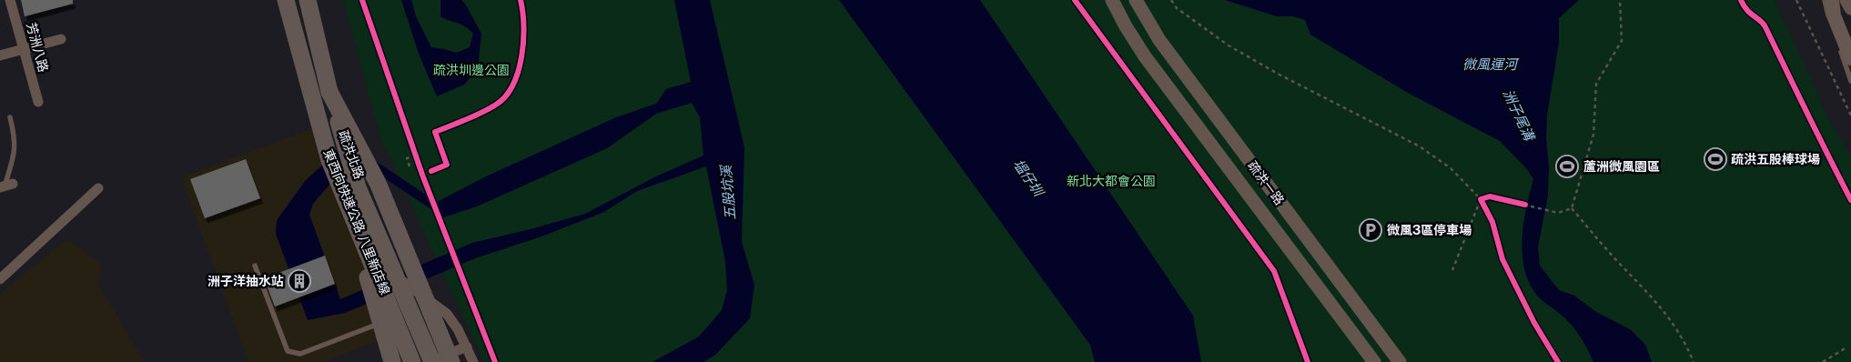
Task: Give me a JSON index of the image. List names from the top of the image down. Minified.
{"streets":{"highway":["東西向快速公路 八里新店線"],"street":["芳洲八路","疏洪北路","疏洪一路"]},"crossings":[["疏洪北路","東西向快速公路 八里新店線"]],"water":["微風運河","洲子尾溝","塭仔圳","五股坑溪"],"parks":["疏洪圳邊公園","新北大都會公園"],"places":{"sports":["疏洪五股棒球場","蘆洲微風園區"],"parking":["微風3區停車場"],"building":["洲子洋抽水站"]}}
